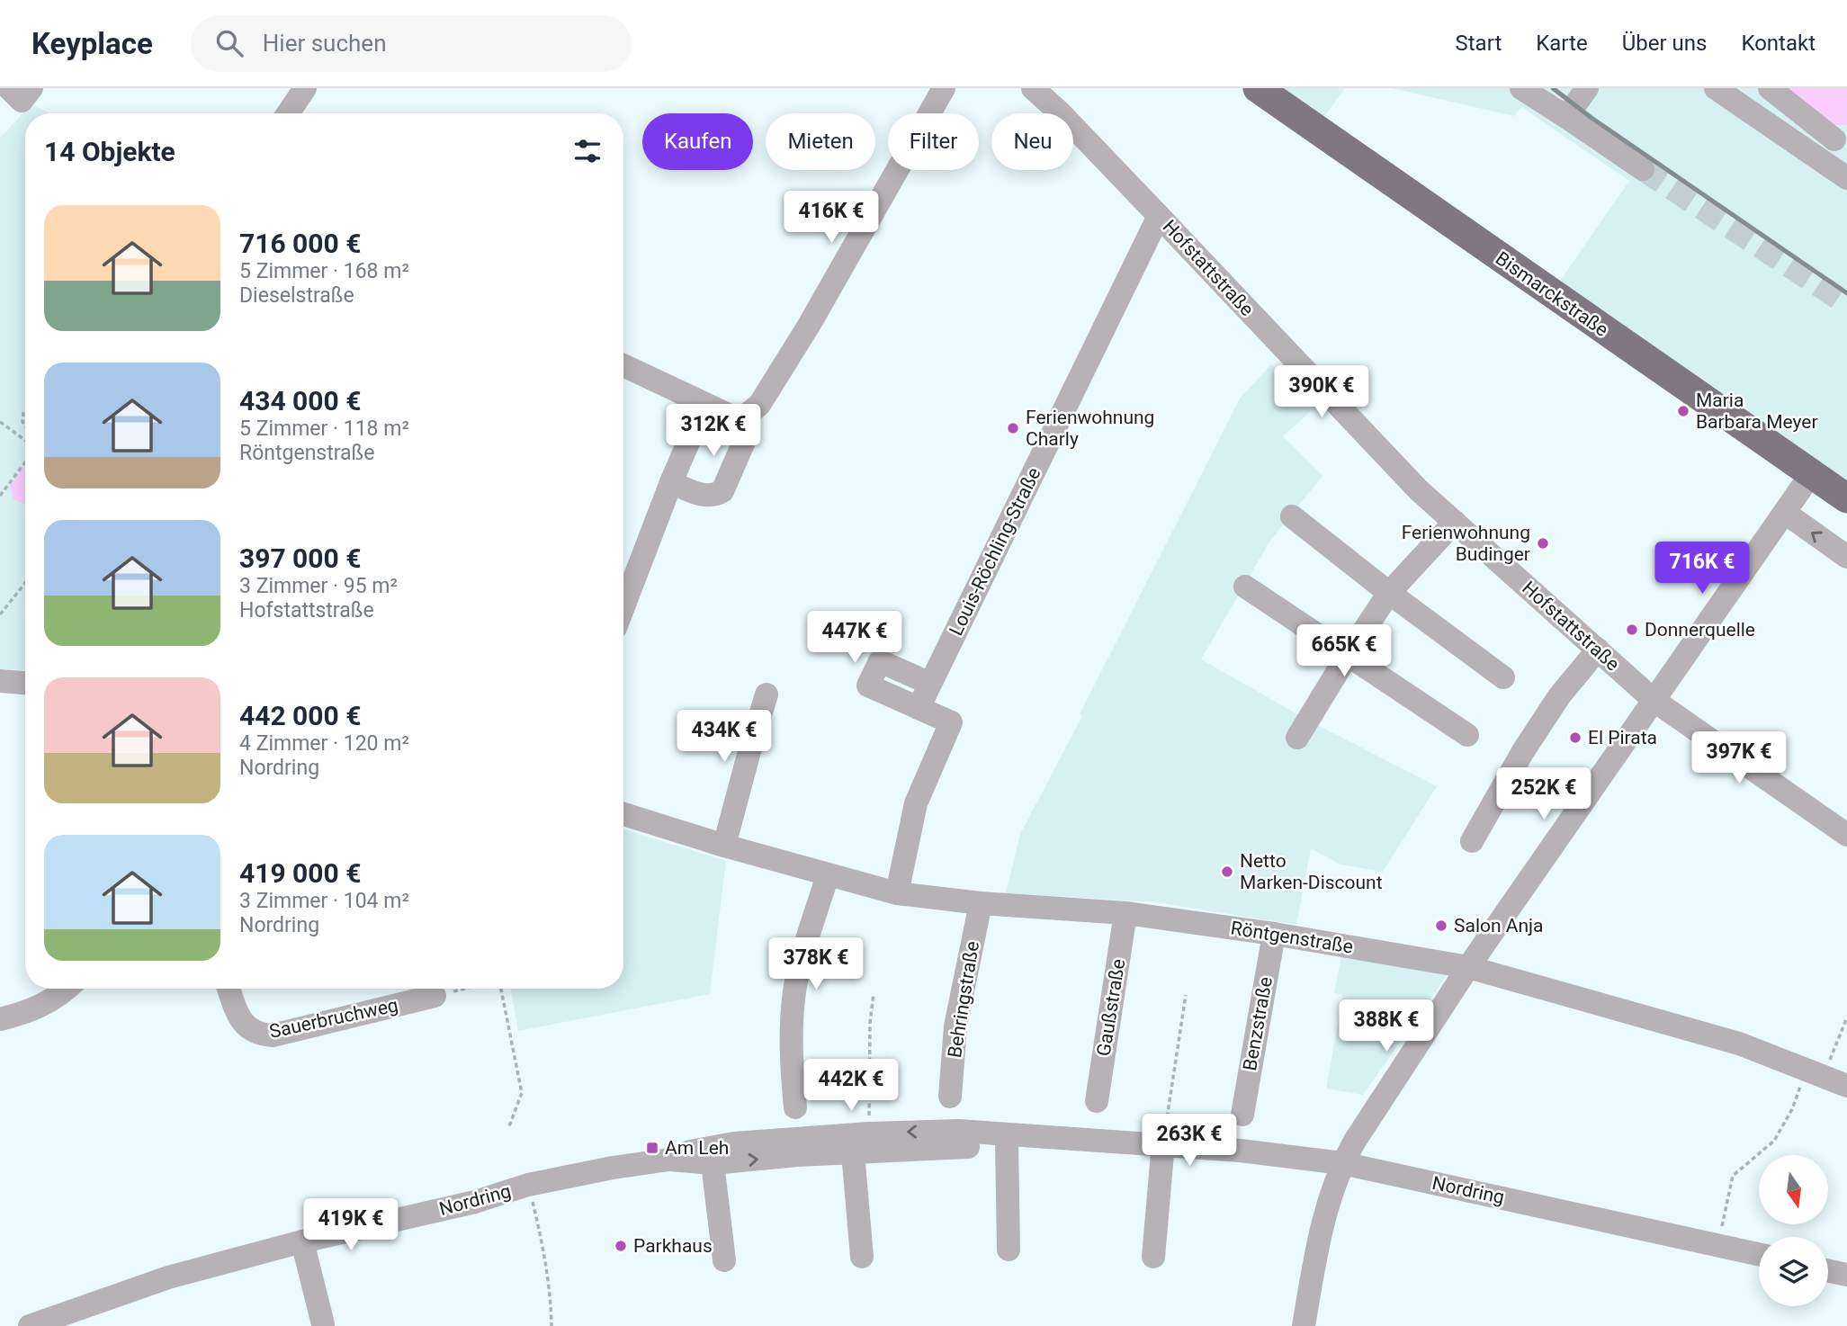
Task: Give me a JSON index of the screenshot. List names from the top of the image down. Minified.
{"streets":{"main road":["Bismarckstraße"],"street":["Hofstattstraße","Louis-Röchling-Straße","Röntgenstraße","Behringstraße","Gaußstraße","Sauerbruchweg","Benzstraße","Nordring"]},"crossings":[["Hofstattstraße","Louis-Röchling-Straße"],["Röntgenstraße","Behringstraße"],["Röntgenstraße","Gaußstraße"],["Röntgenstraße","Benzstraße"]],"places":{"other":["Maria Barbara Meyer","Ferienwohnung Charly","Ferienwohnung Budinger","Donnerquelle","El Pirata","Netto Marken-Discount","Salon Anja","Parkhaus"],"transit":["Am Leh"]},"north":"bottom","page":{"header":"Keyplace","search":"Hier suchen","nav":["Start","Karte","Über uns","Kontakt"],"chip":["Kaufen","Mieten","Filter","Neu"],"heading":"14 Objekte","list":[{"name":"716 000 €","note":"5 Zimmer · 168 m² · Dieselstraße"},{"name":"434 000 €","note":"5 Zimmer · 118 m² · Röntgenstraße"},{"name":"397 000 €","note":"3 Zimmer · 95 m² · Hofstattstraße"},{"name":"442 000 €","note":"4 Zimmer · 120 m² · Nordring"},{"name":"419 000 €","note":"3 Zimmer · 104 m² · Nordring"}],"price":["416K €","390K €","312K €","716K €","447K €","665K €","434K €","397K €","252K €","378K €","388K €","442K €","263K €","419K €"]}}
